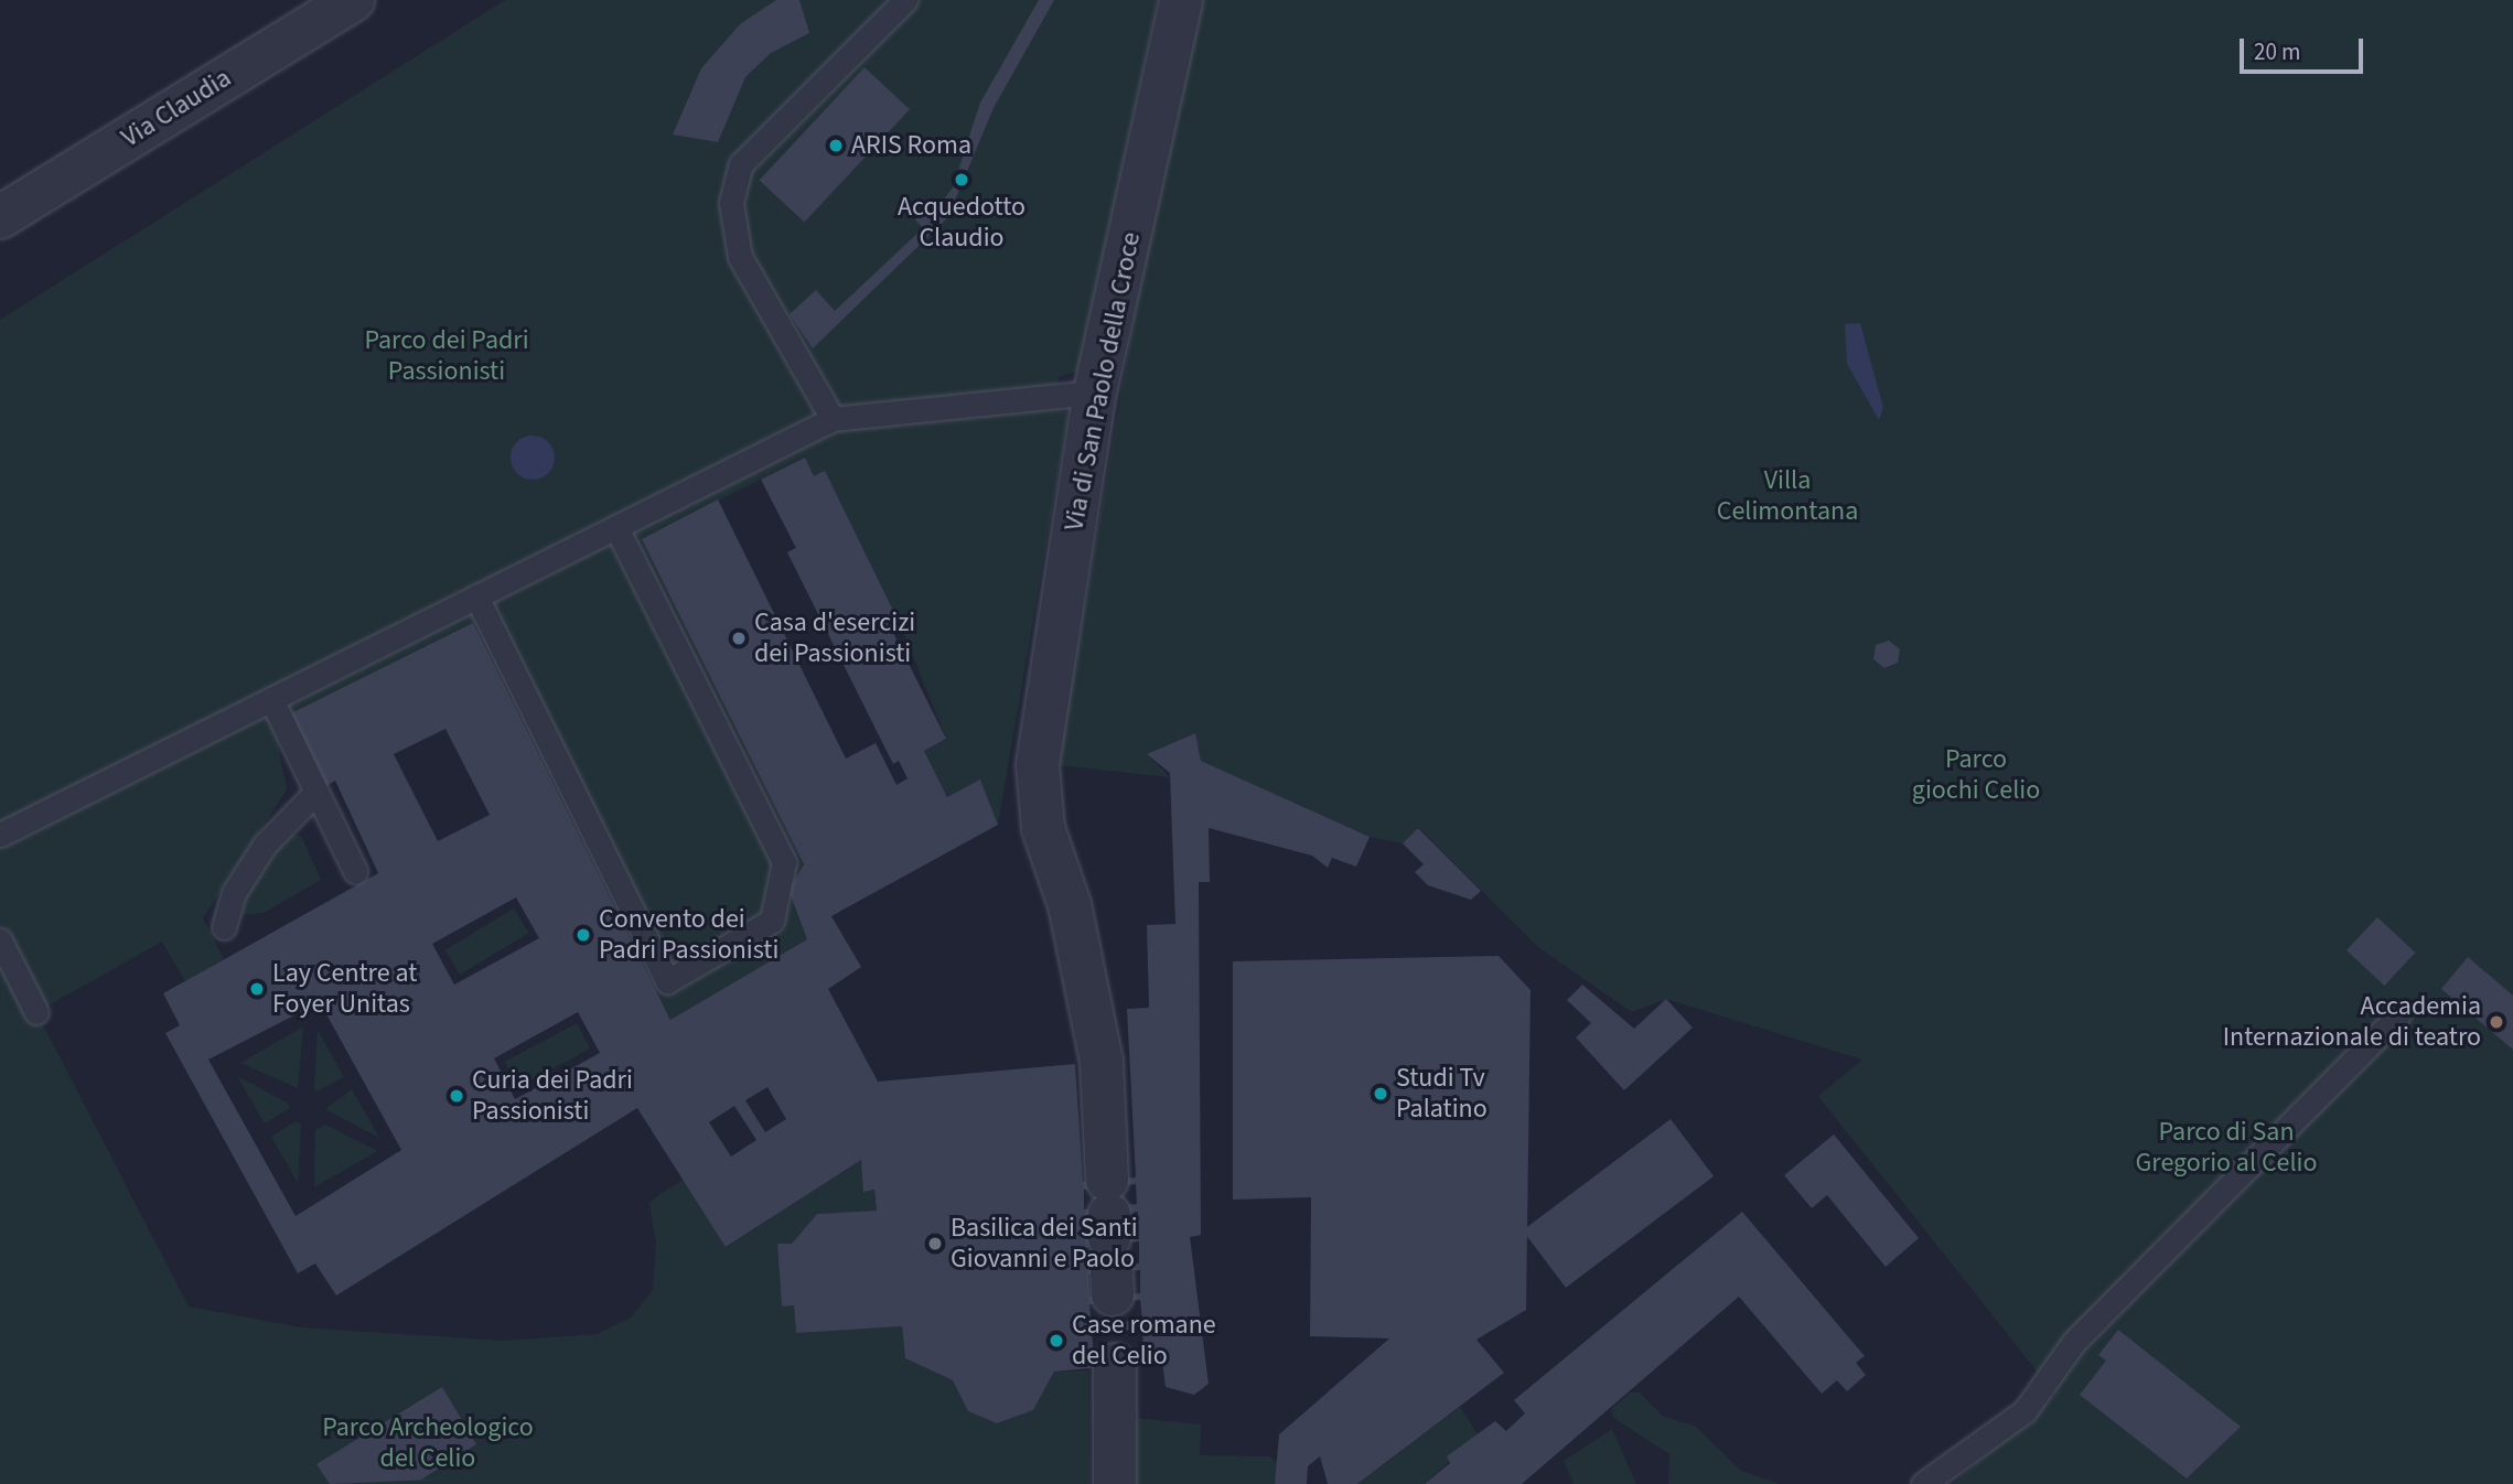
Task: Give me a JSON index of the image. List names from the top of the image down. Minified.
{"streets":{"street":["Via Claudia","Via di San Paolo della Croce"]},"parks":["Parco dei Padri Passionisti","Villa Celimontana","Parco giochi Celio","Parco di San Gregorio al Celio","Parco Archeologico del Celio"],"places":["ARIS Roma","Acquedotto Claudio","Casa d'esercizi dei Passionisti","Convento dei Padri Passionisti","Lay Centre at Foyer Unitas","Accademia Internazionale di teatro","Studi Tv Palatino","Curia dei Padri Passionisti","Basilica dei Santi Giovanni e Paolo","Case romane del Celio"],"scale_bar":"20 m"}
